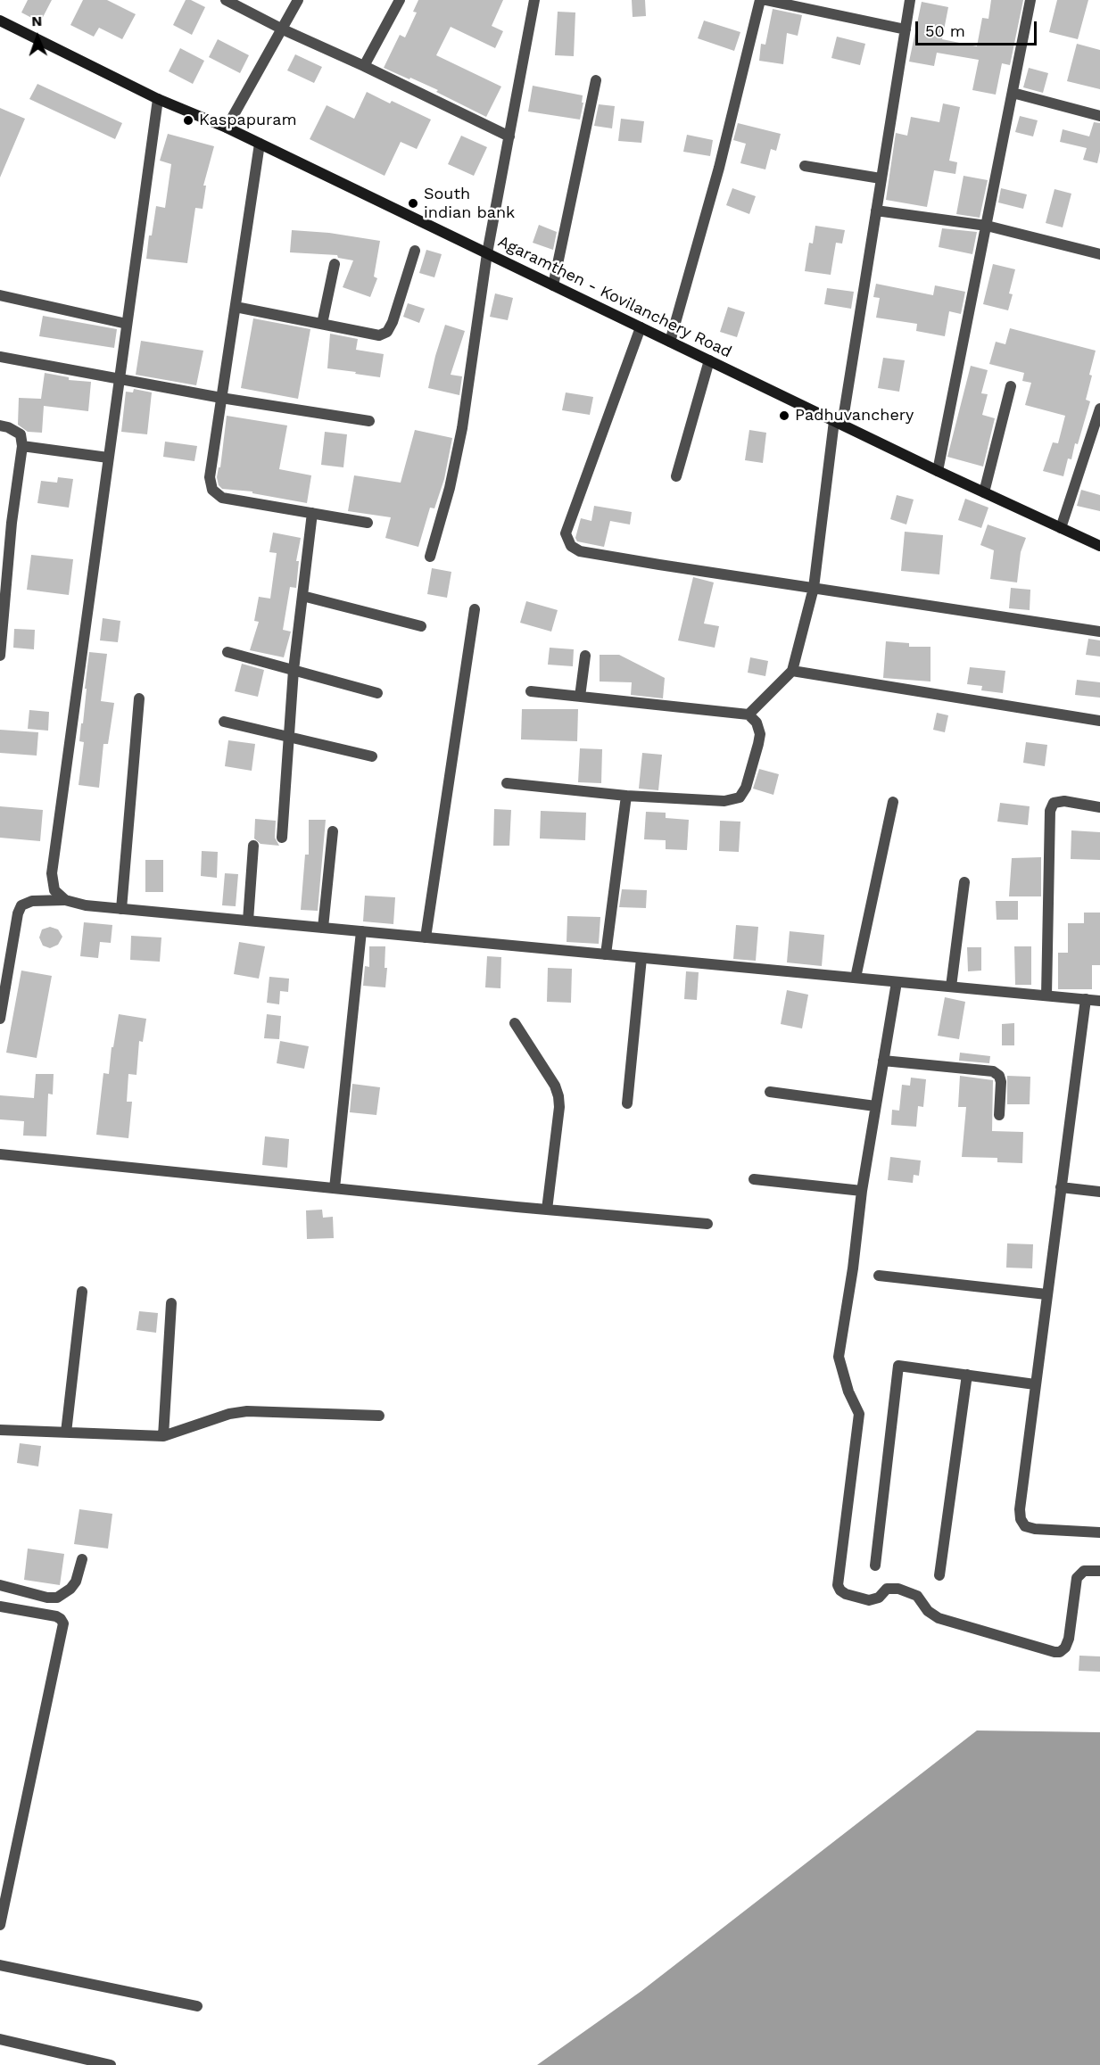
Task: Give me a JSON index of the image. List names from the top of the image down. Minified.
{"streets":{"main road":["Agaramthen - Kovilanchery Road"]},"places":["Kaspapuram","South indian bank","Padhuvanchery"],"scale_bar":"50 m","north":"top"}
